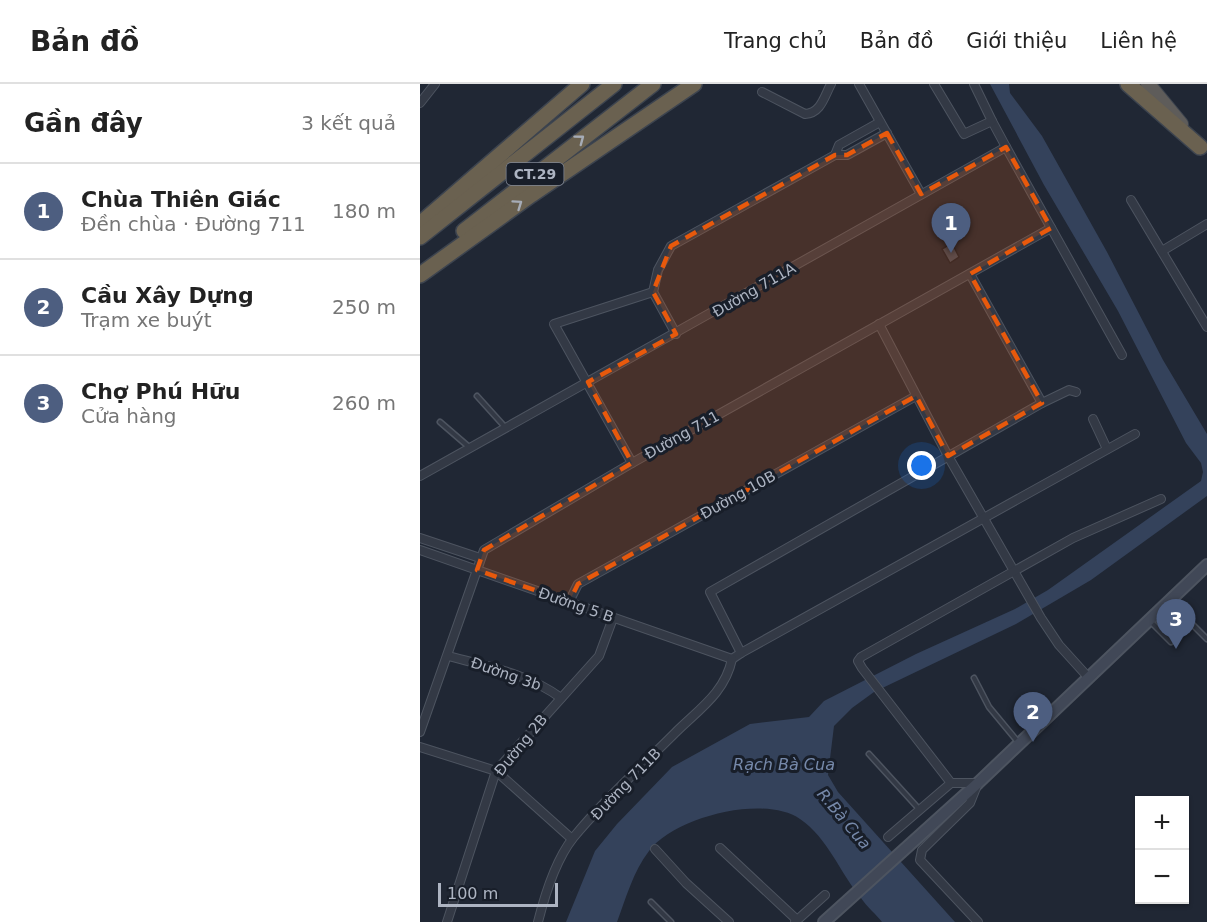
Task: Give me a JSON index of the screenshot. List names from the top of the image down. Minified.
{"streets":{"highway":["CT.29"],"street":["Đường 711A","Đường 711","Đường 10B","Đường 5 B","Đường 3b","Đường 2B","Đường 711B"]},"crossings":[["Đường 10B","Đường 5 B"],["Đường 5 B","Đường 2B"],["Đường 5 B","Đường 711B"],["Đường 3b","Đường 2B"]],"water":["Rạch Bà Cua","R.Bà Cua"],"scale_bar":"100 m","page":{"header":"Bản đồ","nav":["Trang chủ","Bản đồ","Giới thiệu","Liên hệ"],"heading":["Gần đây","3 kết quả"],"list":[{"mark":"1","name":"Chùa Thiên Giác","note":"Đền chùa · Đường 711","value":"180 m"},{"mark":"2","name":"Cầu Xây Dựng","note":"Trạm xe buýt","value":"250 m"},{"mark":"3","name":"Chợ Phú Hữu","note":"Cửa hàng","value":"260 m"}],"pins":["1","3","2"],"map_buttons":["+","−"],"scale":"100 m"}}
